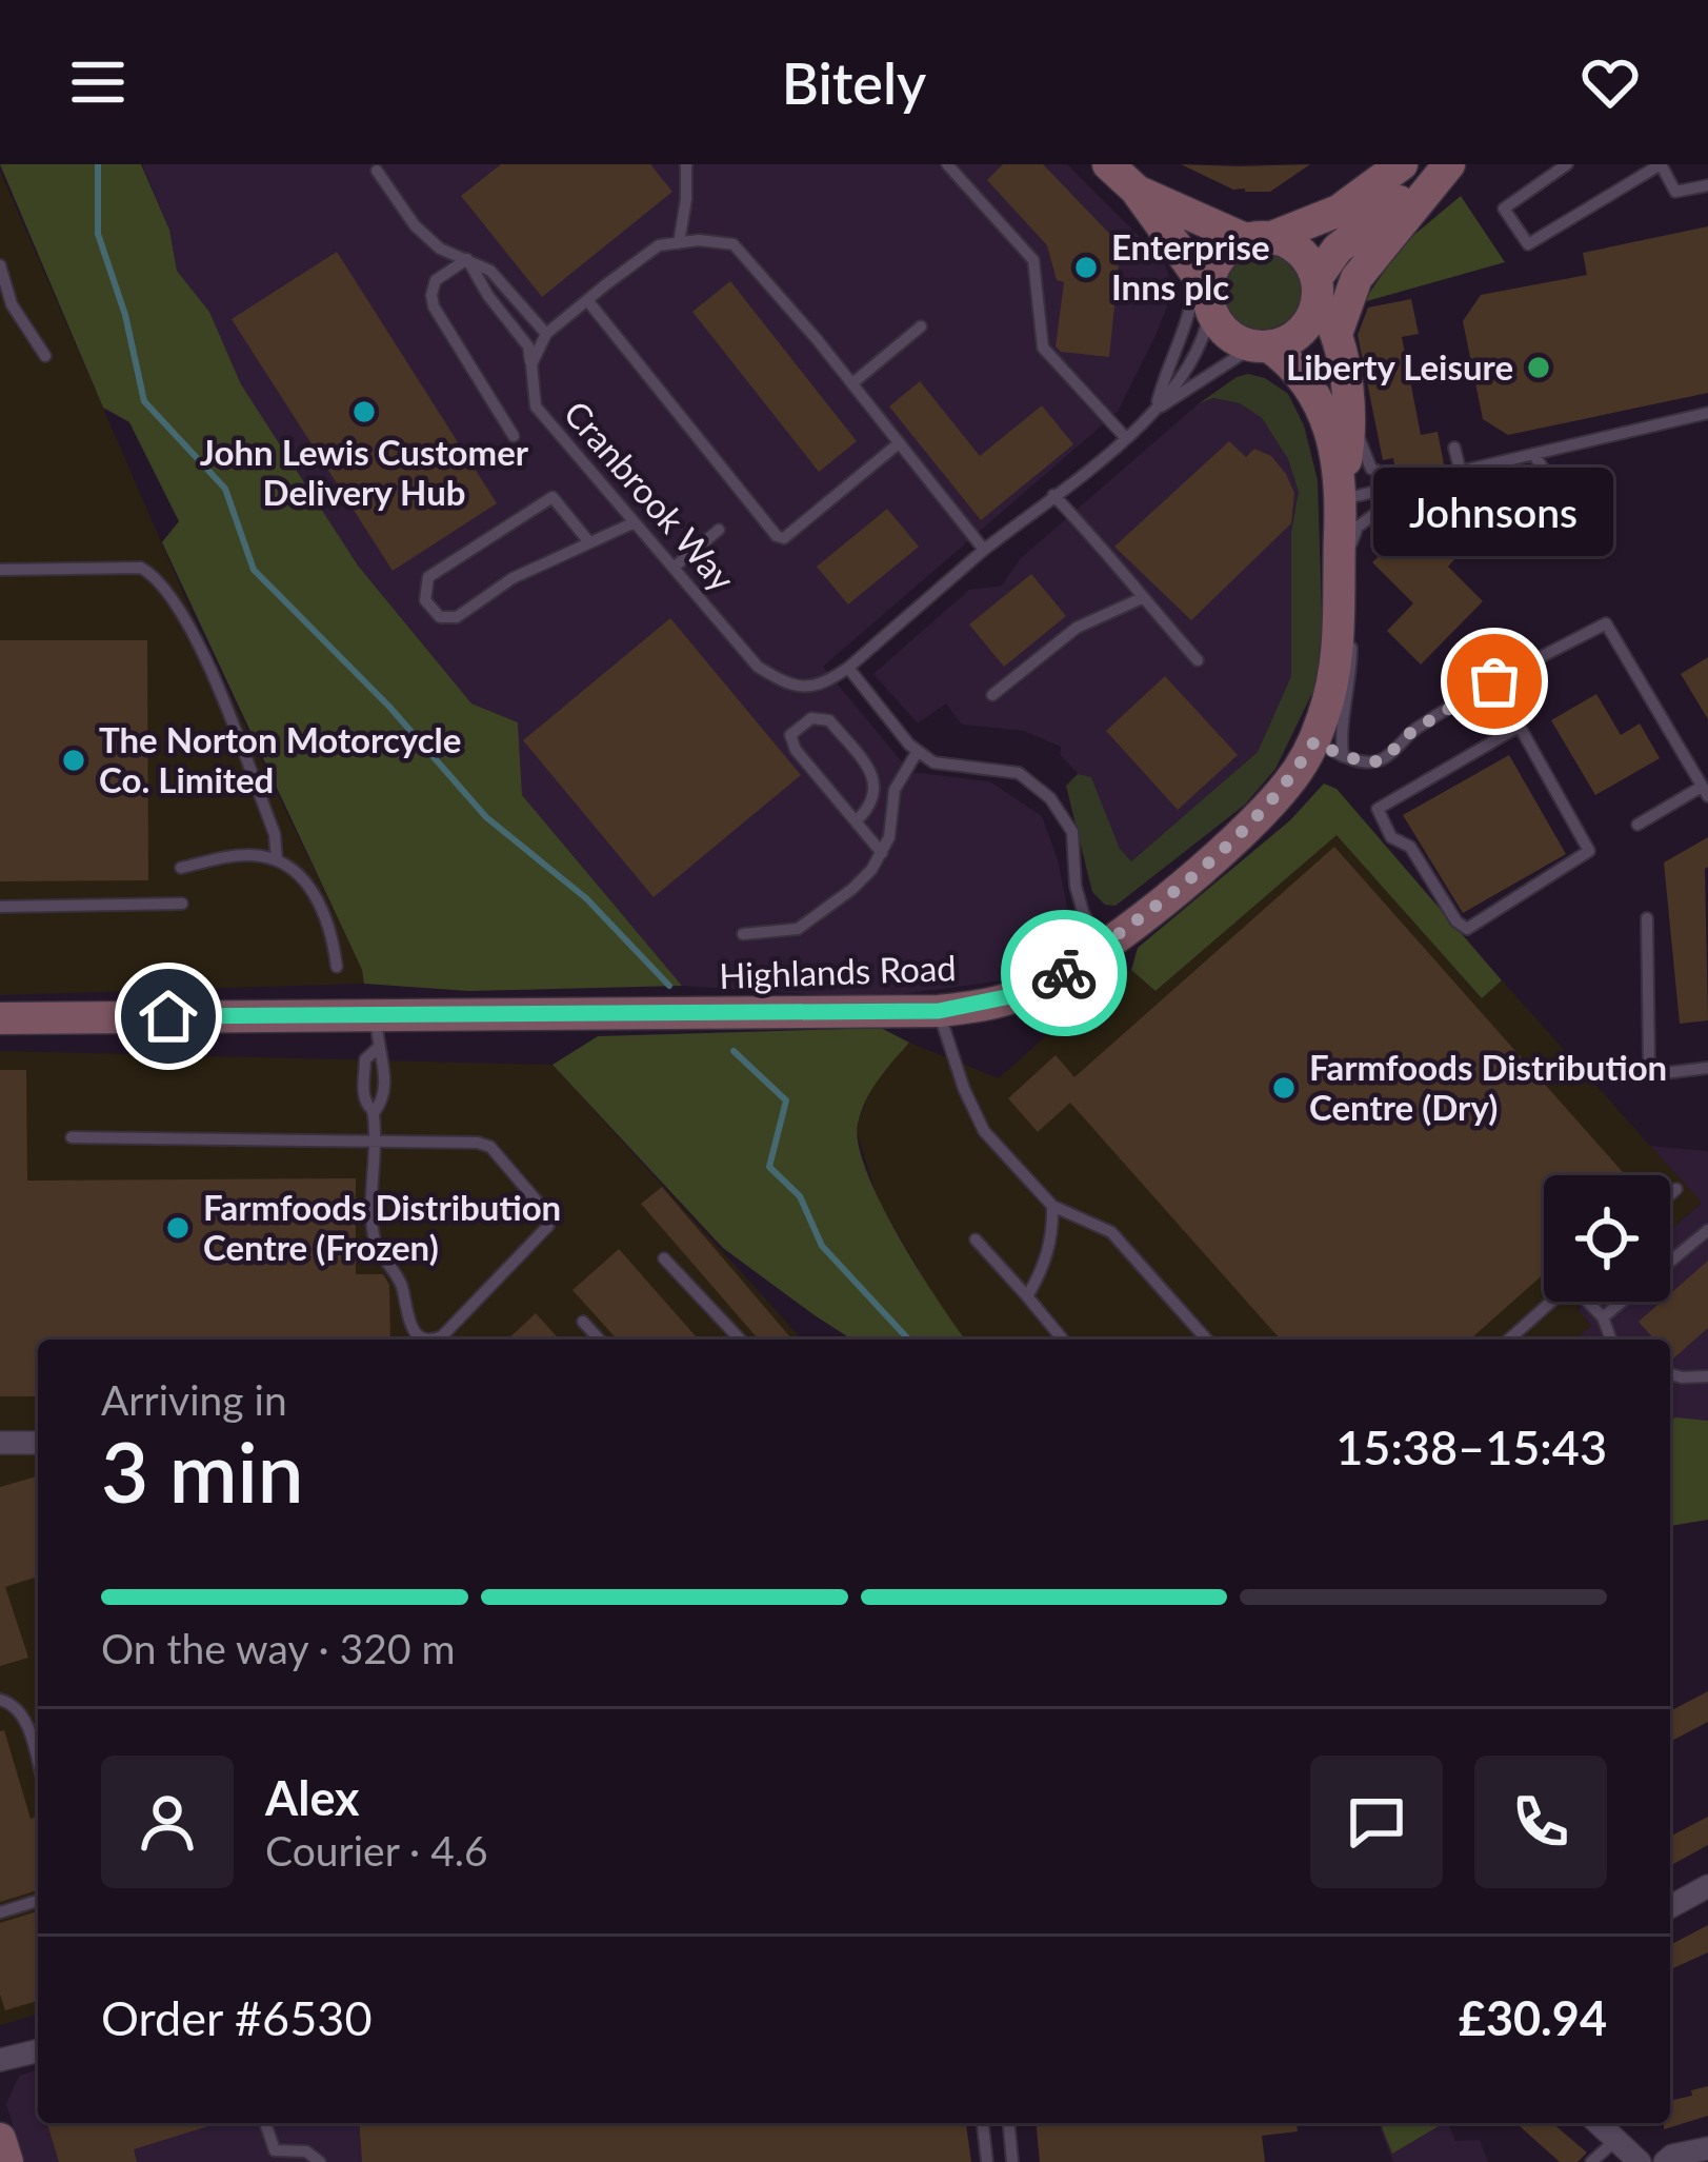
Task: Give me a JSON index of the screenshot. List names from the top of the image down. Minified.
{"streets":{"street":["Highlands Road"],"lane":["Cranbrook Way"]},"places":["Enterprise Inns plc","Liberty Leisure","John Lewis Customer Delivery Hub","Johnsons","The Norton Motorcycle Co. Limited","Farmfoods Distribution Centre (Dry)","Farmfoods Distribution Centre (Frozen)"],"page":{"header":"Bitely","bubble":"Johnsons","heading":["3 min","Arriving in","15:38–15:43"],"panel":["Alex","Courier · 4.6","Order #6530","£30.94"],"bar":"On the way · 320 m"}}
